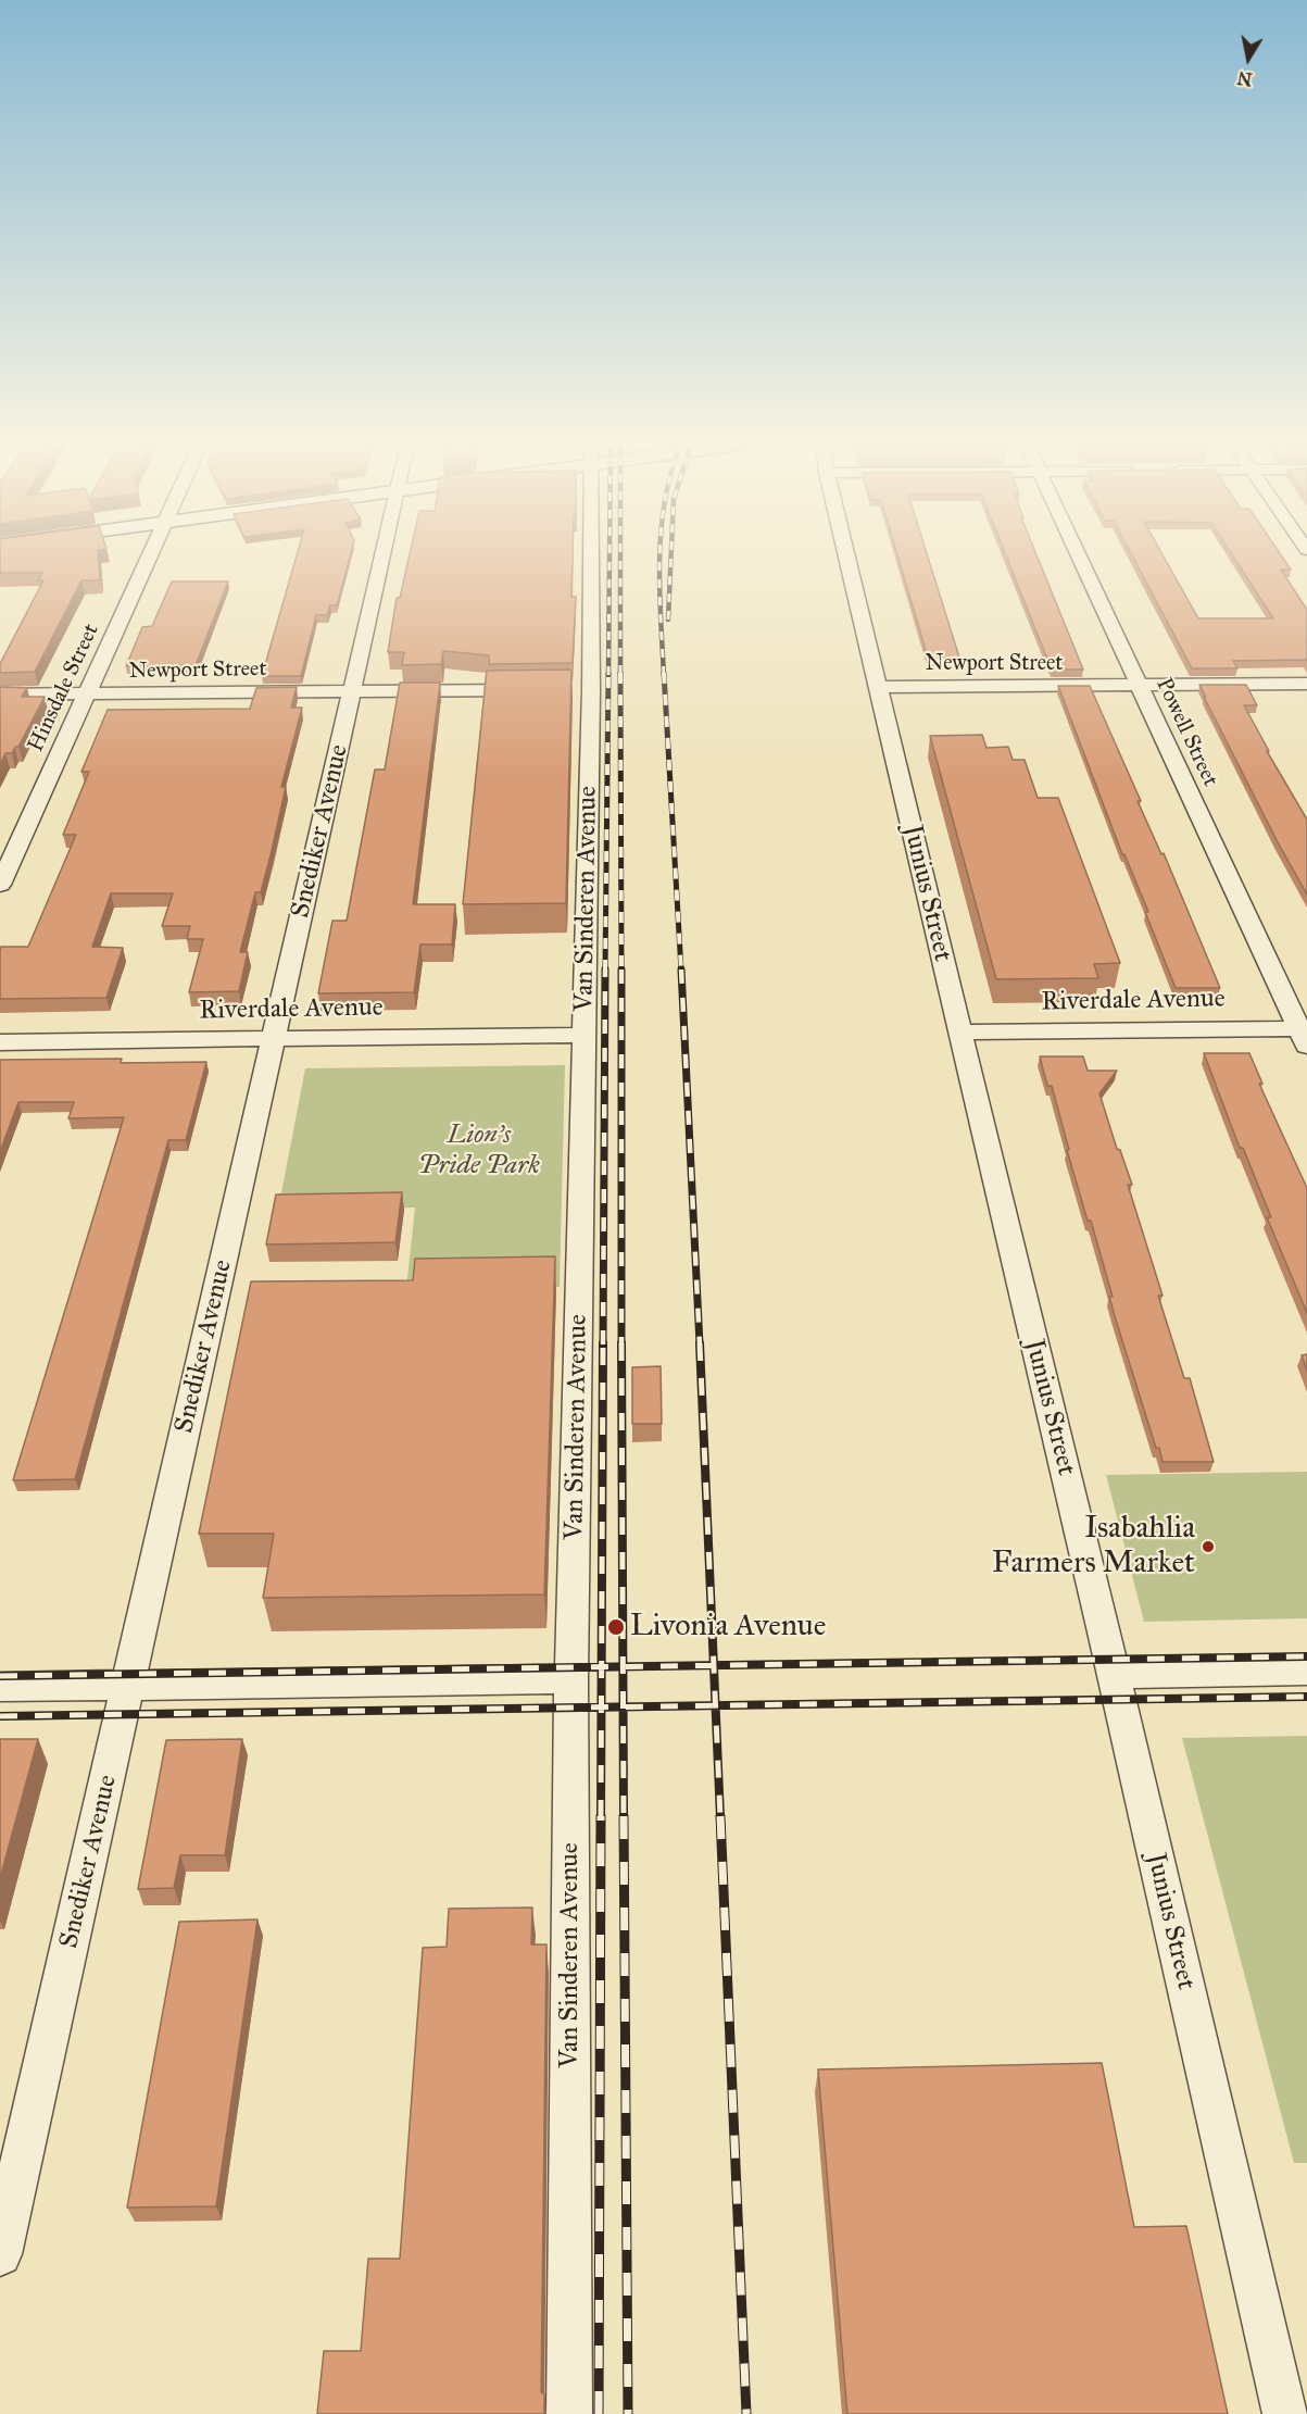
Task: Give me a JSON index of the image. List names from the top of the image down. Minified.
{"streets":{"street":["Newport Street","Hinsdale Street","Powell Street","Snediker Avenue","Junius Street","Van Sinderen Avenue","Riverdale Avenue"]},"crossings":[["Newport Street","Hinsdale Street"],["Newport Street","Powell Street"],["Newport Street","Snediker Avenue"],["Newport Street","Junius Street"],["Powell Street","Riverdale Avenue"],["Snediker Avenue","Riverdale Avenue"],["Junius Street","Riverdale Avenue"],["Van Sinderen Avenue","Riverdale Avenue"]],"parks":["Lion's Pride Park"],"places":["Isabahlia Farmers Market","Livonia Avenue"],"north":"bottom"}
